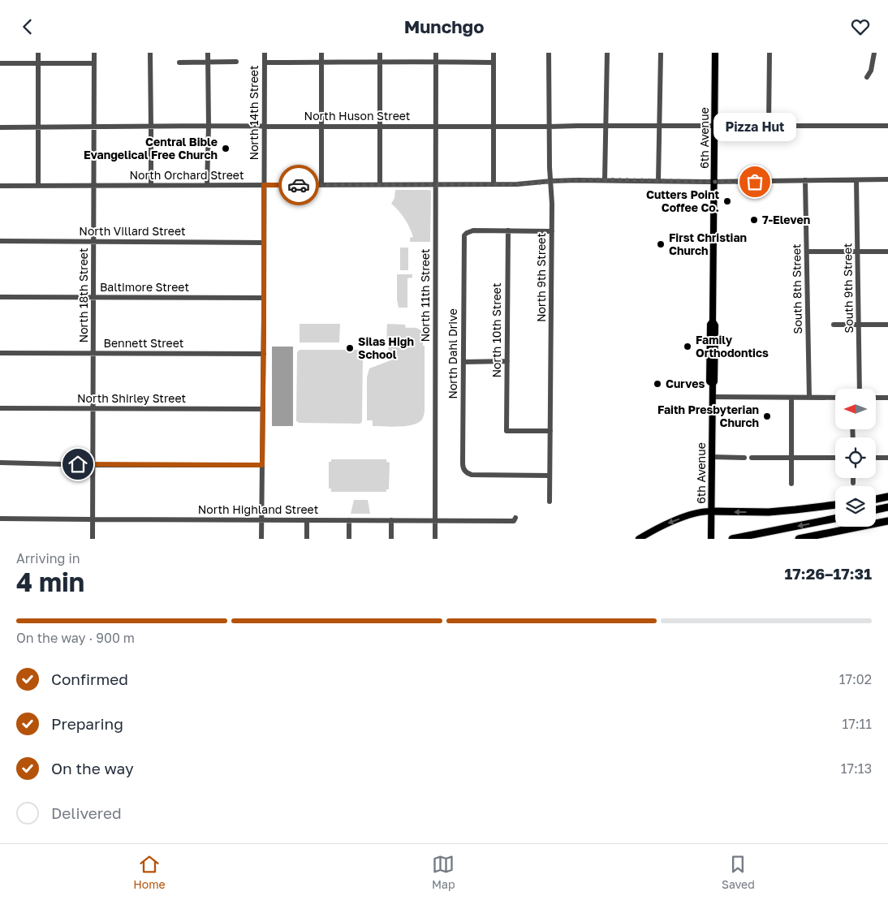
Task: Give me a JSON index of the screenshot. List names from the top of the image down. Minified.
{"streets":{"main road":["6th Avenue"],"street":["North 14th Street","North Huson Street","North Orchard Street","North Villard Street","North 9th Street","Baltimore Street","South 9th Street","South 8th Street","North 18th Street","North 11th Street","North 10th Street","Bennett Street","North Dahl Drive","North Shirley Street","North Highland Street"]},"crossings":[["North 14th Street","North Huson Street"],["North 14th Street","North Orchard Street"],["North 14th Street","North Villard Street"],["North 14th Street","Baltimore Street"],["North 14th Street","Bennett Street"],["North 14th Street","North Shirley Street"],["North 14th Street","North Highland Street"],["North Huson Street","6th Avenue"],["North Huson Street","North 9th Street"],["North Huson Street","North 18th Street"],["North Huson Street","North 11th Street"],["6th Avenue","North Orchard Street"],["North Orchard Street","North 9th Street"],["North Orchard Street","South 9th Street"],["North Orchard Street","South 8th Street"],["North Orchard Street","North 18th Street"],["North Orchard Street","North 11th Street"],["North Villard Street","North 18th Street"],["North 9th Street","North 10th Street"],["North 9th Street","North Dahl Drive"],["Baltimore Street","North 18th Street"],["North 18th Street","Bennett Street"],["North 18th Street","North Shirley Street"],["North 18th Street","North Highland Street"],["North 11th Street","North Highland Street"],["North 10th Street","North Dahl Drive"]],"places":["Central Bible Evangelical Free Church","Pizza Hut","Cutters Point Coffee Co.","7-Eleven","First Christian Church","Family Orthodontics","Silas High School","Curves","Faith Presbyterian Church"],"north":"left","page":{"header":"Munchgo","bubble":"Pizza Hut","heading":["4 min","Arriving in","17:26–17:31"],"bar":"On the way · 900 m","list":[["Confirmed","17:02"],["Preparing","17:11"],["On the way","17:13"],"Delivered"],"tabs":["Home","Map","Saved"]}}
